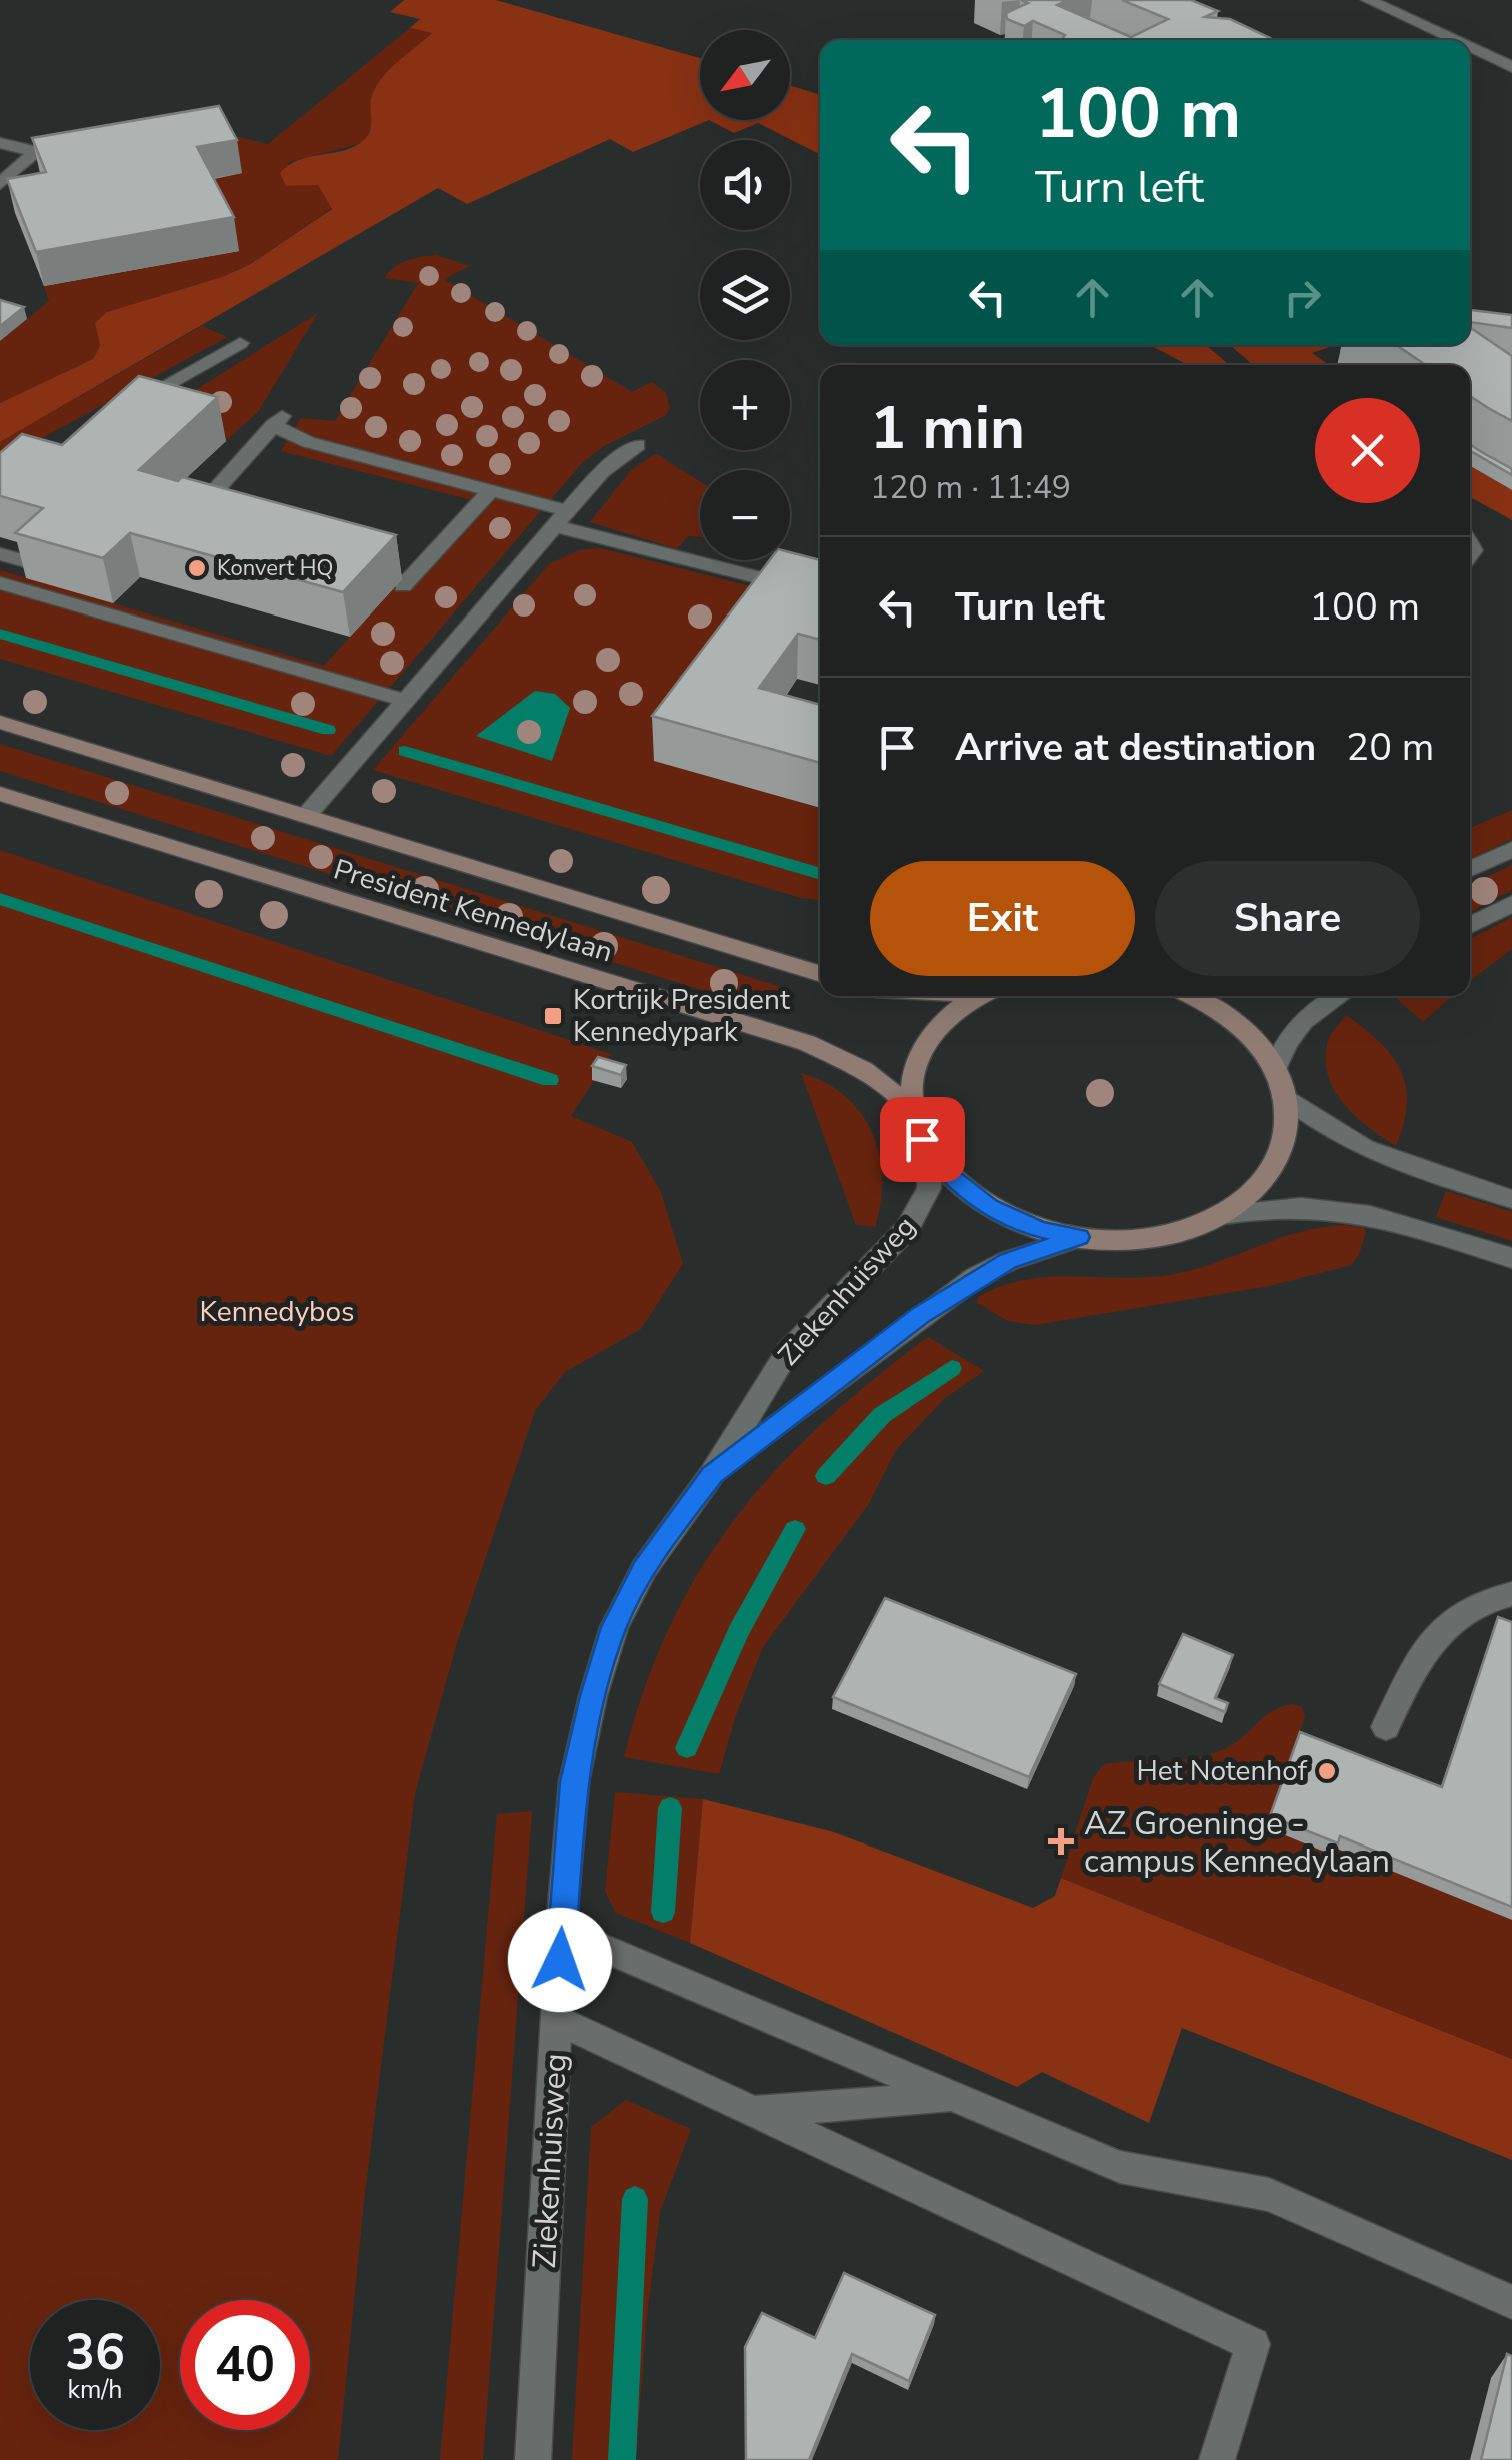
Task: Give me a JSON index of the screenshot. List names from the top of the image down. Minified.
{"streets":{"main road":["President Kennedylaan"],"street":["Ziekenhuisweg"]},"crossings":[["President Kennedylaan","Ziekenhuisweg"]],"parks":["Kennedybos"],"places":{"other":["Konvert HQ","Het Notenhof"],"transit":["Kortrijk President Kennedypark"],"health":["AZ Groeninge - campus Kennedylaan"]},"north":"bottom left","page":{"map_buttons":["+","−"],"turn":["100 m","Turn left"],"heading":["1 min","120 m · 11:49"],"list":[{"name":"Turn left","value":"100 m"},{"name":"Arrive at destination","value":"20 m"}],"buttons":["Exit","Share"],"speed":"36 km/h","limit":"40"}}
